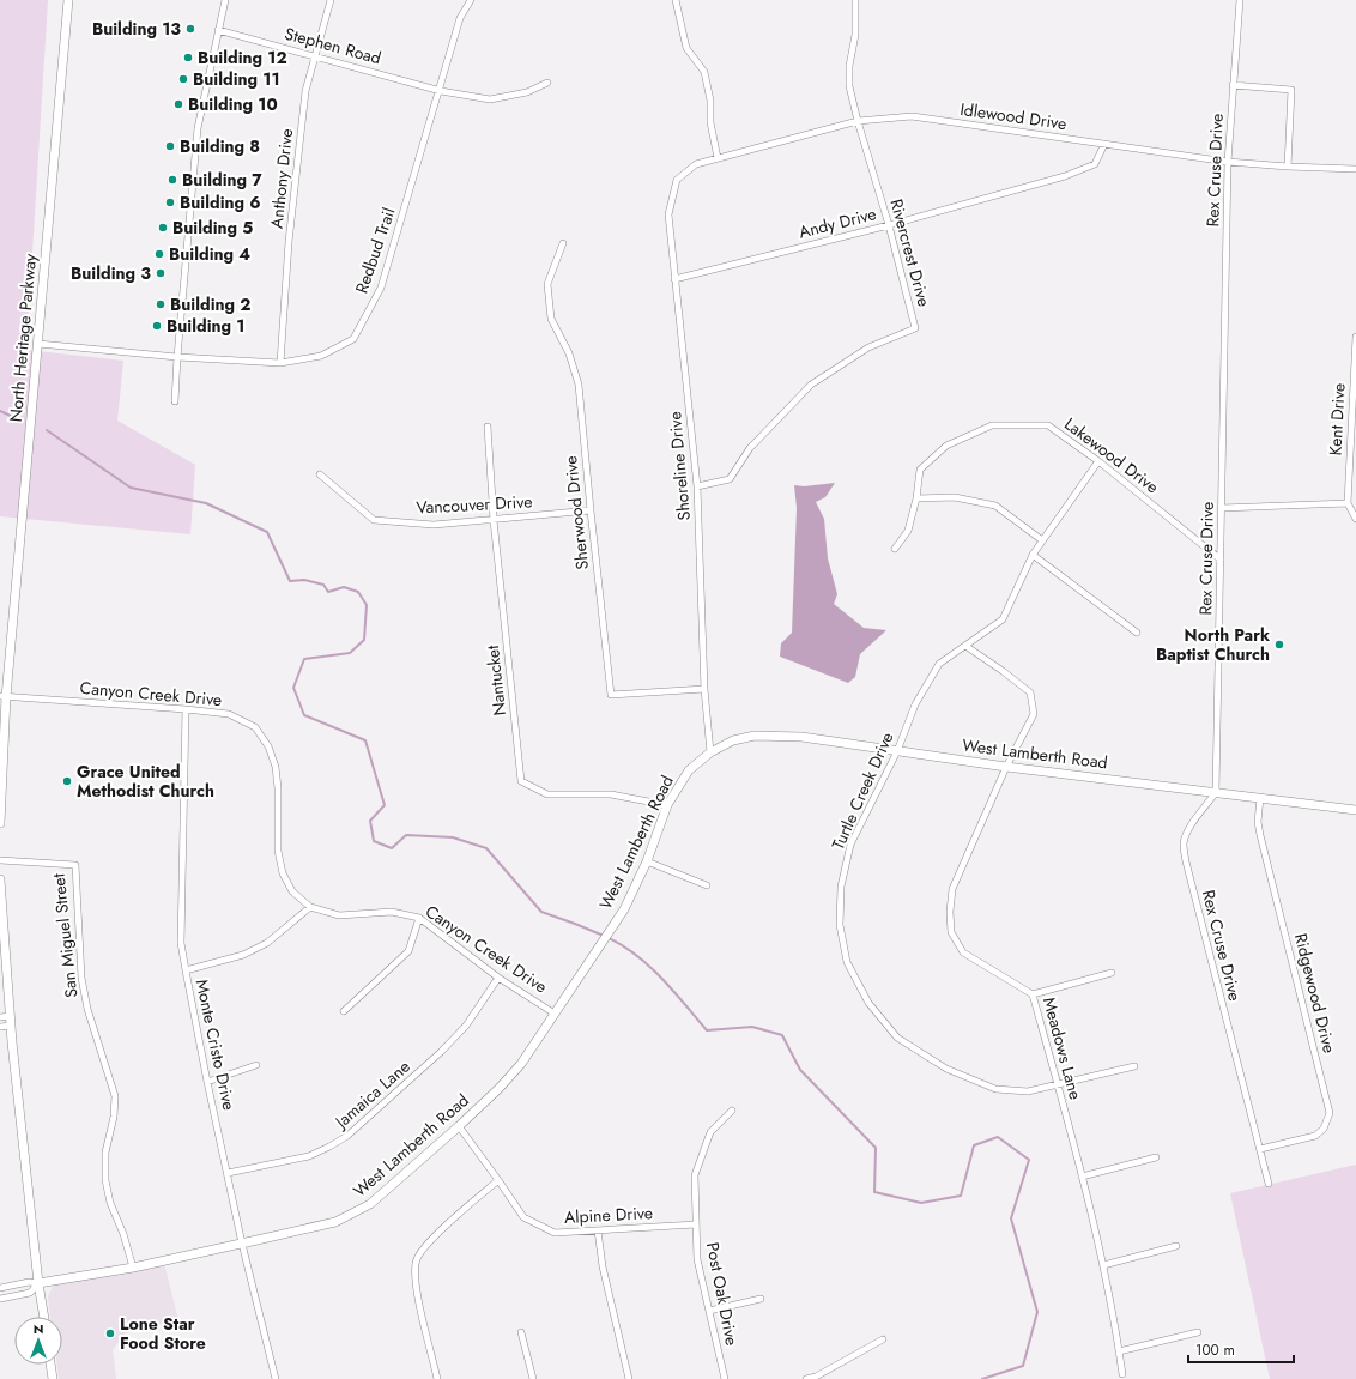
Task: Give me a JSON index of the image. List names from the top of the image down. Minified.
{"streets":{"street":["Stephen Road","Idlewood Drive","Rex Cruse Drive","Anthony Drive","Andy Drive","Redbud Trail","Rivercrest Drive","North Heritage Parkway","Kent Drive","Lakewood Drive","Shoreline Drive","Vancouver Drive","Sherwood Drive","Nantucket","Canyon Creek Drive","West Lamberth Road","Turtle Creek Drive","San Miguel Street","Ridgewood Drive","Monte Cristo Drive","Meadows Lane","Jamaica Lane","Alpine Drive","Post Oak Drive"]},"crossings":[["Stephen Road","Anthony Drive"],["Stephen Road","Redbud Trail"],["Idlewood Drive","Rex Cruse Drive"],["Idlewood Drive","Andy Drive"],["Idlewood Drive","Rivercrest Drive"],["Idlewood Drive","Shoreline Drive"],["Rex Cruse Drive","Lakewood Drive"],["Rex Cruse Drive","West Lamberth Road"],["Rex Cruse Drive","Ridgewood Drive"],["Anthony Drive","Redbud Trail"],["Andy Drive","Rivercrest Drive"],["Andy Drive","Shoreline Drive"],["Redbud Trail","North Heritage Parkway"],["Rivercrest Drive","Shoreline Drive"],["North Heritage Parkway","Canyon Creek Drive"],["Lakewood Drive","Turtle Creek Drive"],["Shoreline Drive","Sherwood Drive"],["Shoreline Drive","West Lamberth Road"],["Vancouver Drive","Sherwood Drive"],["Vancouver Drive","Nantucket"],["Nantucket","West Lamberth Road"],["Canyon Creek Drive","West Lamberth Road"],["Canyon Creek Drive","Monte Cristo Drive"],["Canyon Creek Drive","Jamaica Lane"],["West Lamberth Road","Turtle Creek Drive"],["West Lamberth Road","San Miguel Street"],["West Lamberth Road","Ridgewood Drive"],["West Lamberth Road","Monte Cristo Drive"],["West Lamberth Road","Meadows Lane"],["West Lamberth Road","Alpine Drive"],["Turtle Creek Drive","Meadows Lane"],["Monte Cristo Drive","Jamaica Lane"],["Alpine Drive","Post Oak Drive"]],"places":["Building 13","Building 12","Building 11","Building 10","Building 8","Building 7","Building 6","Building 5","Building 4","Building 3","Building 2","Building 1","North Park Baptist Church","Grace United Methodist Church","Lone Star Food Store"],"scale_bar":"100 m","north":"top"}
